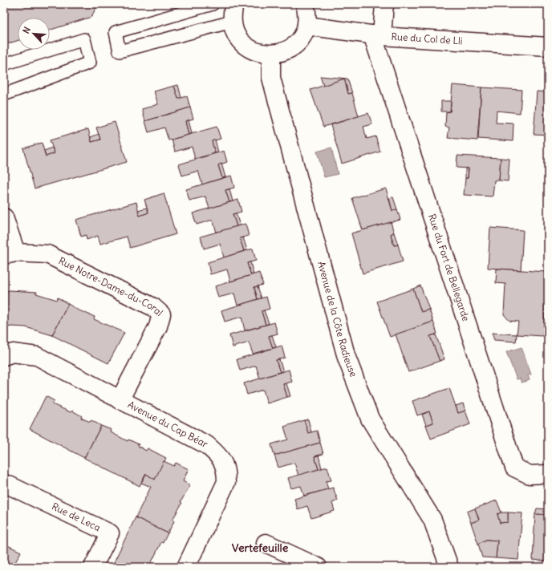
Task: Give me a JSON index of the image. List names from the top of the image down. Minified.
{"streets":{"street":["Rue du Col de Lli","Rue du Fort de Bellegarde","Rue Notre-Dame-du-Coral","Avenue de la Côte Radieuse","Avenue du Cap Béar","Rue de Leca"]},"crossings":[["Rue du Col de Lli","Rue du Fort de Bellegarde"],["Rue Notre-Dame-du-Coral","Avenue du Cap Béar"]],"districts":["Vertefeuille"],"north":"top left"}
